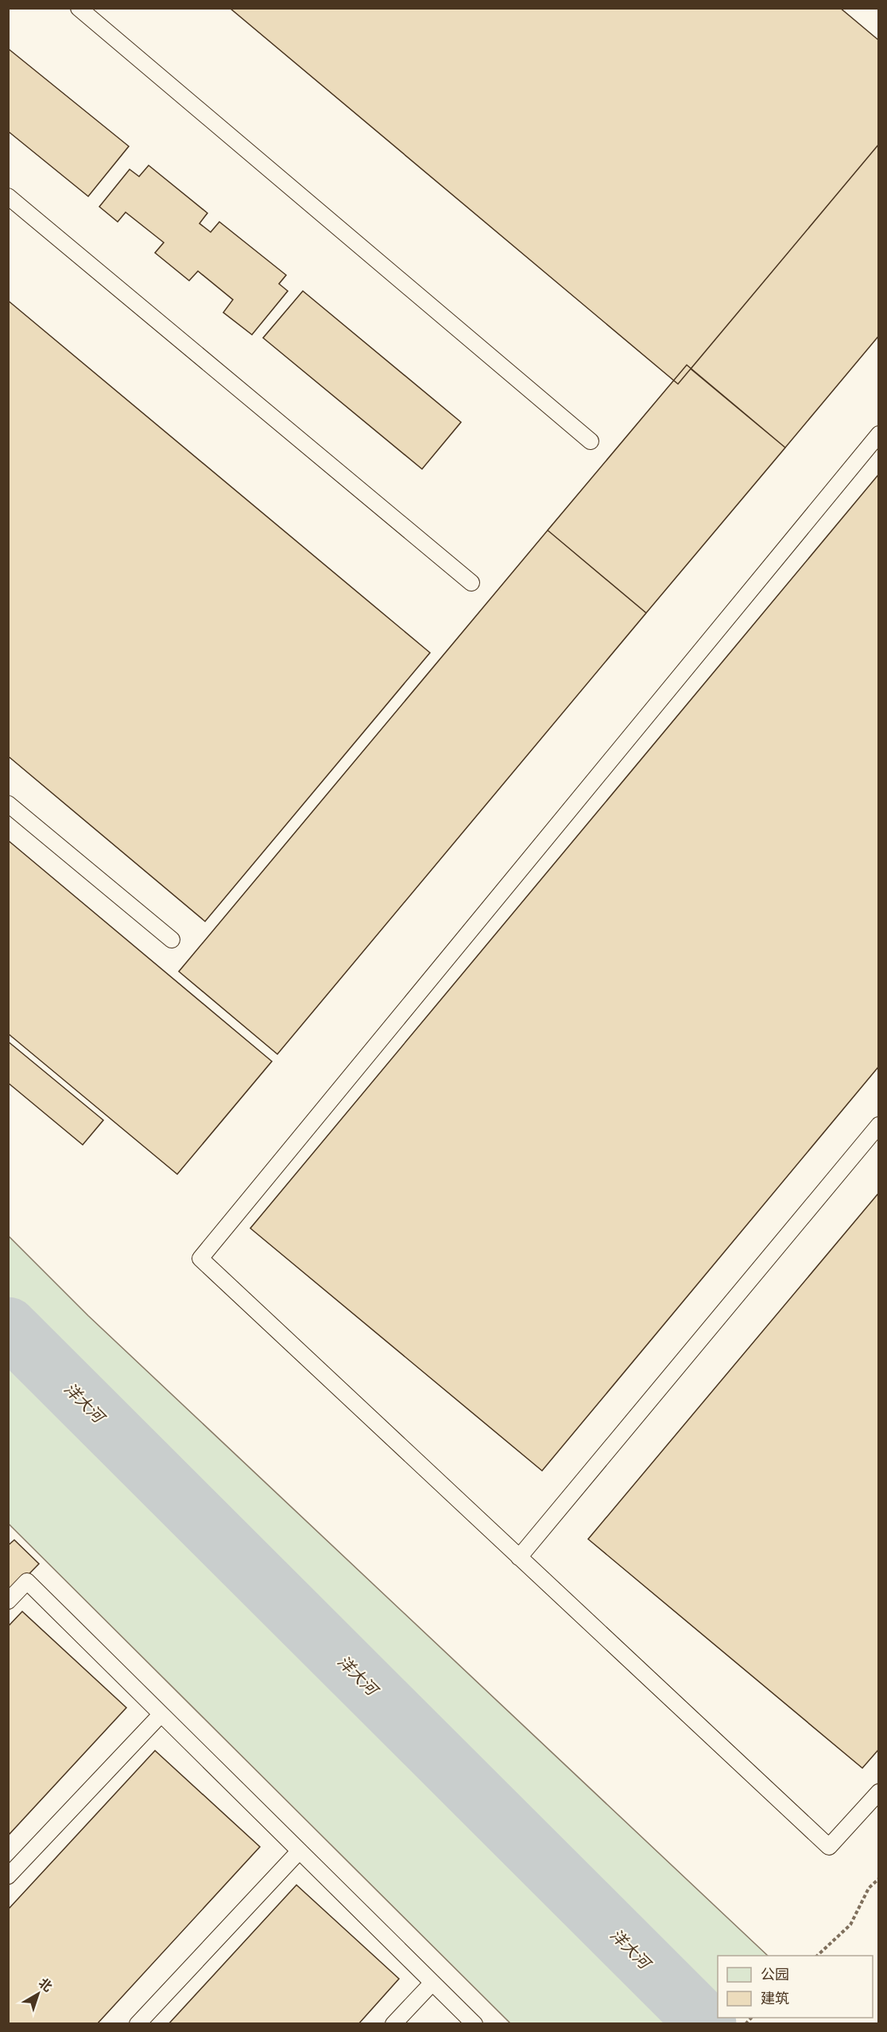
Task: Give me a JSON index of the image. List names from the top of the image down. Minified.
{"water":["洋大河"],"legend":["公园","建筑"],"north":"top right"}
